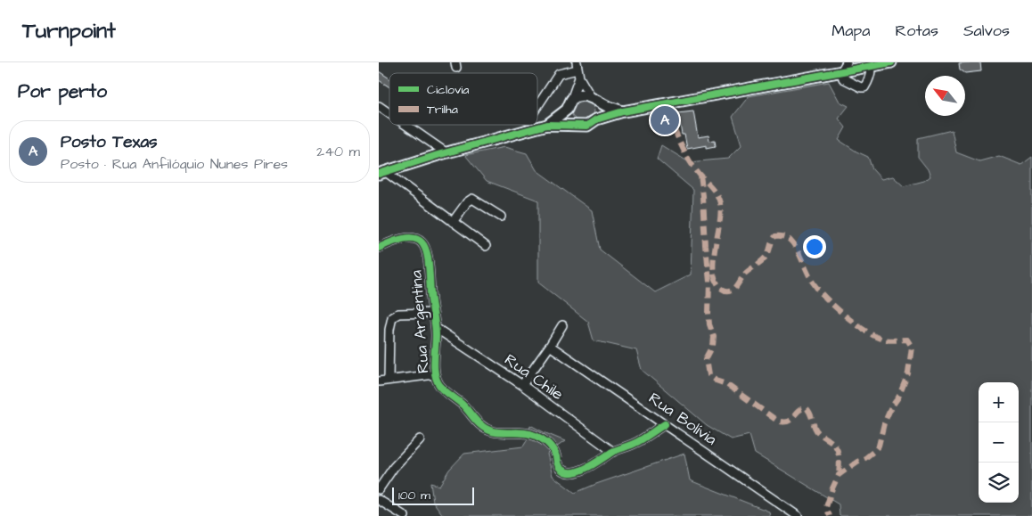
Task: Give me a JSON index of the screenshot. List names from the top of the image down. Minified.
{"streets":{"street":["Rua Argentina","Rua Chile","Rua Bolívia"]},"crossings":[["Rua Argentina","Rua Chile"],["Rua Argentina","Rua Bolívia"]],"legend":["Ciclovia","Trilha"],"scale_bar":"100 m","north":"top left","page":{"header":"Turnpoint","nav":["Mapa","Rotas","Salvos"],"heading":"Por perto","pins":"A","list":[{"mark":"A","name":"Posto Texas","note":"Posto · Rua Anfilóquio Nunes Pires","value":"240 m"}],"map_buttons":["+","−"],"scale":"100 m"}}
